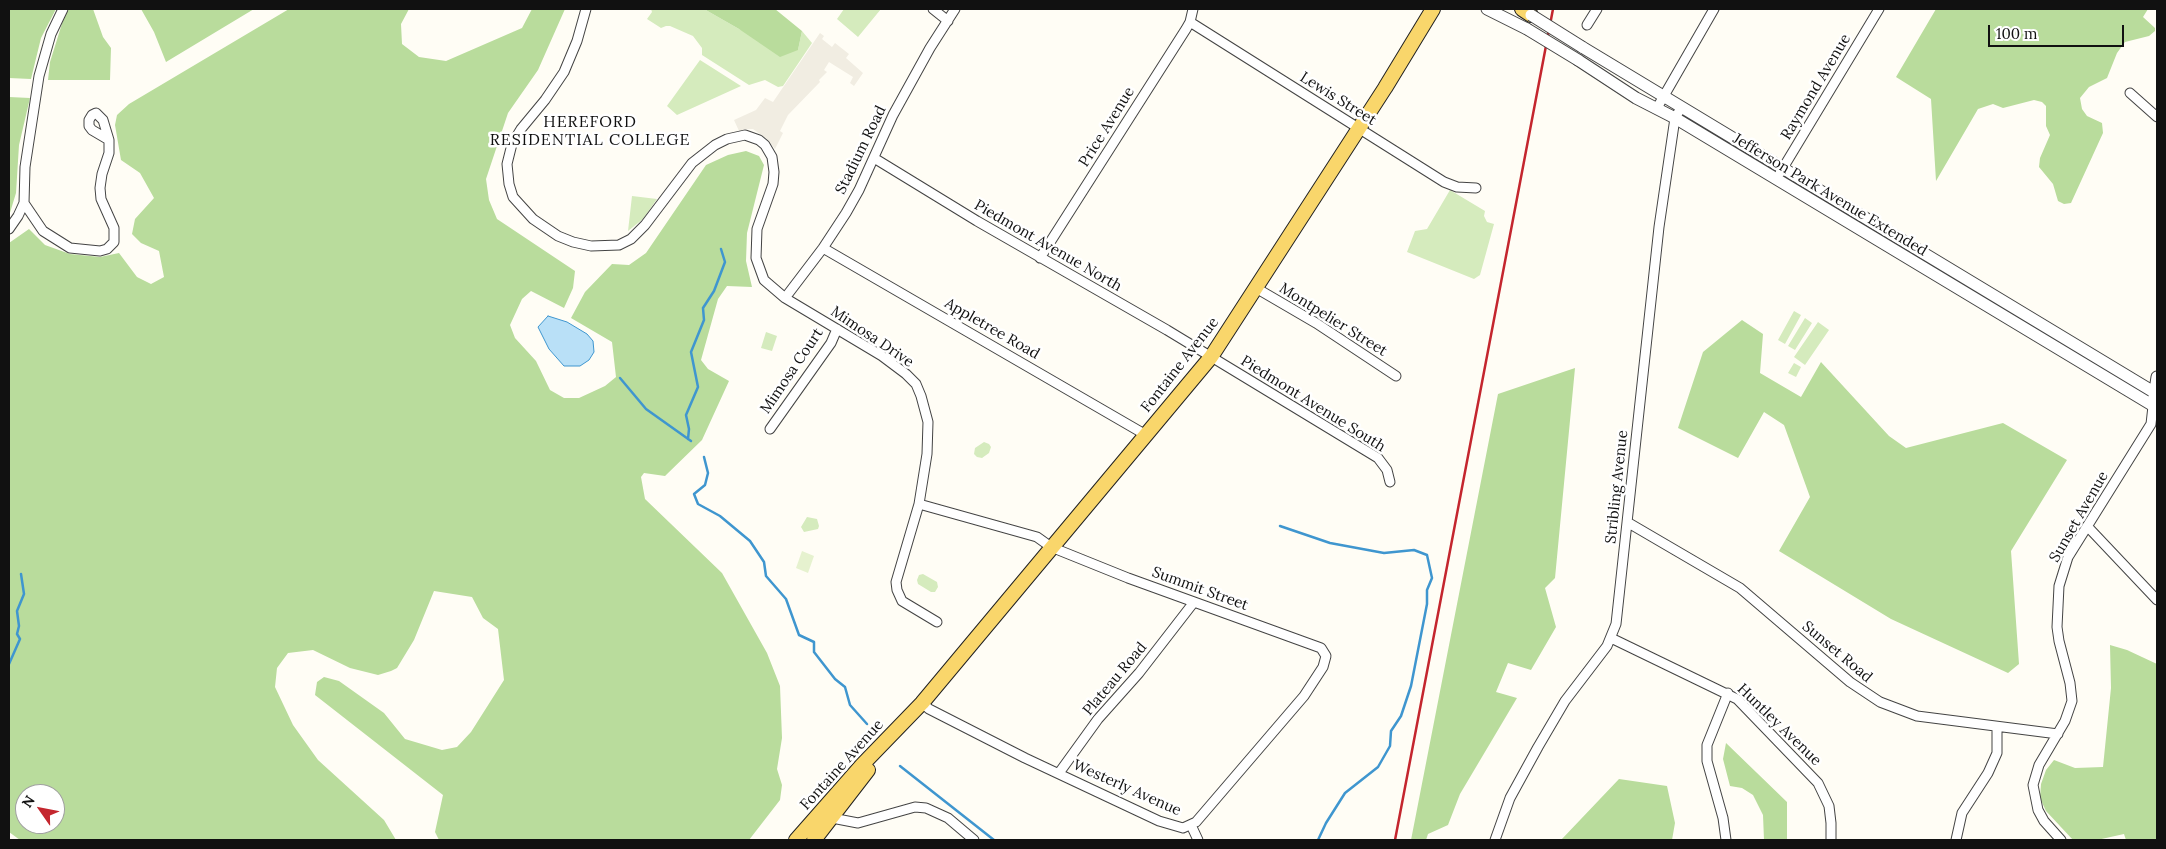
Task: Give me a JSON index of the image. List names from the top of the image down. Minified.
{"streets":{"main road":["Fontaine Avenue"],"street":["Raymond Avenue","Lewis Street","Price Avenue","Stadium Road","Jefferson Park Avenue Extended","Piedmont Avenue North","Montpelier Street","Appletree Road","Mimosa Drive","Mimosa Court","Piedmont Avenue South","Stribling Avenue","Sunset Avenue","Summit Street","Sunset Road","Plateau Road","Huntley Avenue","Westerly Avenue"]},"crossings":[["Raymond Avenue","Jefferson Park Avenue Extended"],["Lewis Street","Price Avenue"],["Lewis Street","Fontaine Avenue"],["Price Avenue","Piedmont Avenue North"],["Stadium Road","Piedmont Avenue North"],["Stadium Road","Appletree Road"],["Stadium Road","Mimosa Drive"],["Jefferson Park Avenue Extended","Stribling Avenue"],["Jefferson Park Avenue Extended","Sunset Avenue"],["Piedmont Avenue North","Fontaine Avenue"],["Piedmont Avenue North","Piedmont Avenue South"],["Montpelier Street","Fontaine Avenue"],["Appletree Road","Fontaine Avenue"],["Mimosa Drive","Mimosa Court"],["Fontaine Avenue","Piedmont Avenue South"],["Fontaine Avenue","Summit Street"],["Fontaine Avenue","Westerly Avenue"],["Stribling Avenue","Sunset Road"],["Stribling Avenue","Huntley Avenue"],["Sunset Avenue","Sunset Road"],["Summit Street","Plateau Road"],["Summit Street","Westerly Avenue"],["Plateau Road","Westerly Avenue"]],"districts":["HEREFORD RESIDENTIAL COLLEGE"],"scale_bar":"100 m","north":"top left"}
